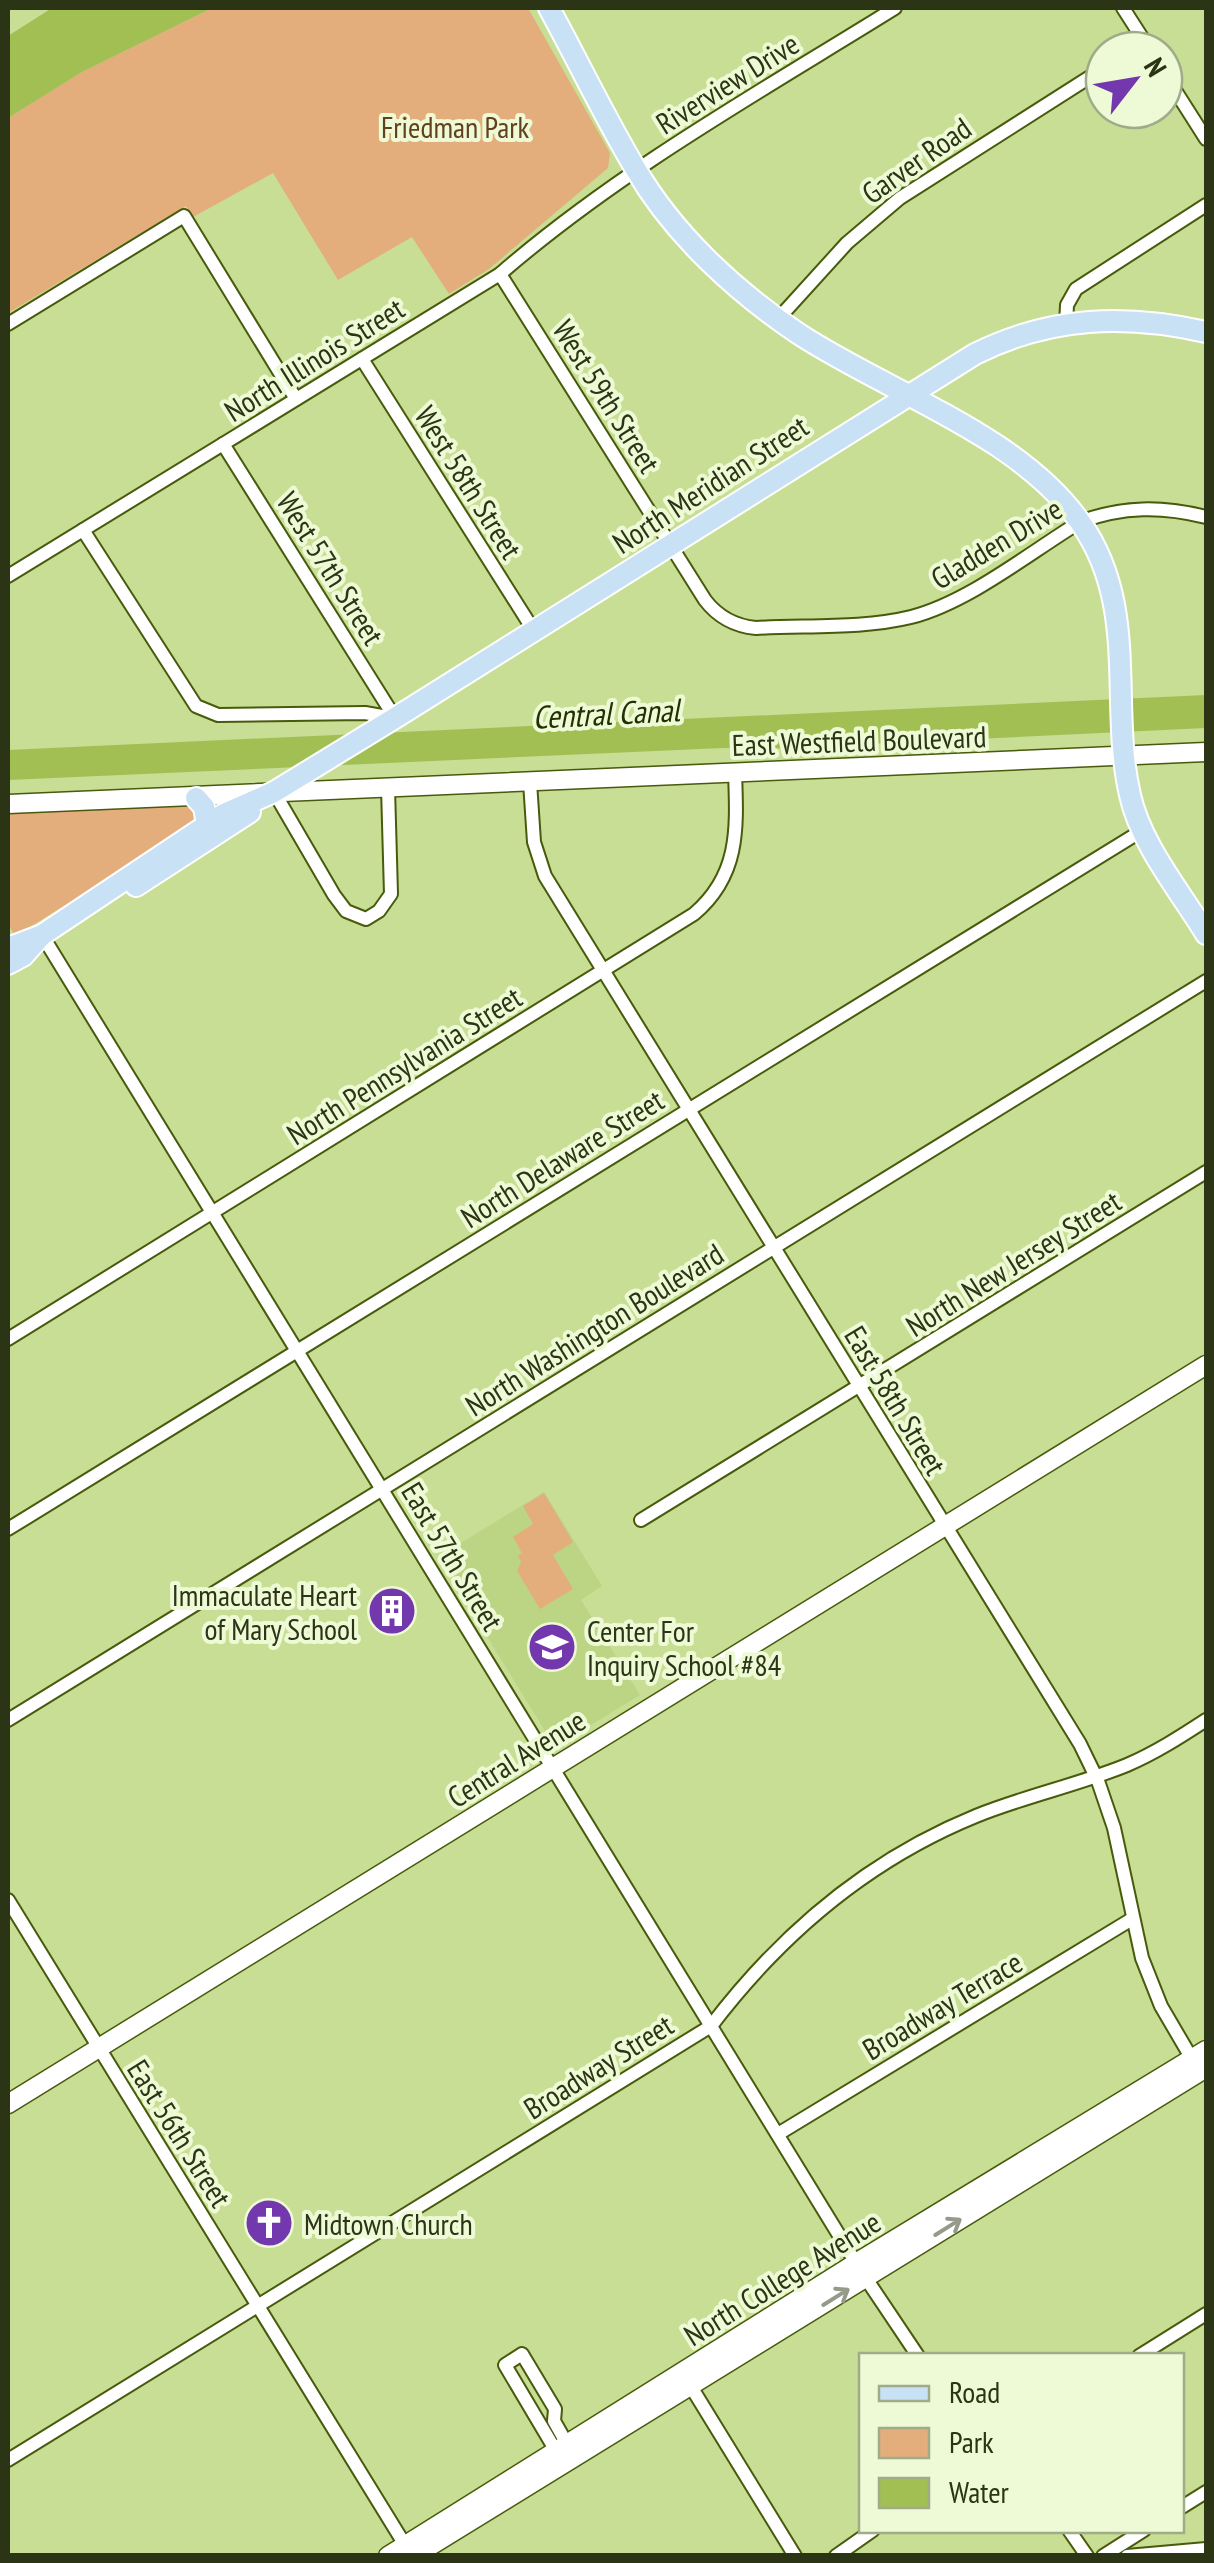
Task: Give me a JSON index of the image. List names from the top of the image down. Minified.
{"streets":{"main road":["North Meridian Street","East Westfield Boulevard","Central Avenue","North College Avenue"],"street":["Riverview Drive","Garver Road","North Illinois Street","West 59th Street","West 58th Street","Gladden Drive","West 57th Street","North Pennsylvania Street","North Delaware Street","North New Jersey Street","North Washington Boulevard","East 58th Street","East 57th Street","Broadway Terrace","Broadway Street","East 56th Street"]},"crossings":[["Riverview Drive","North Illinois Street"],["North Illinois Street","West 59th Street"],["North Illinois Street","West 58th Street"],["North Illinois Street","West 57th Street"],["West 59th Street","North Meridian Street"],["West 59th Street","Gladden Drive"],["West 58th Street","North Meridian Street"],["North Meridian Street","Gladden Drive"],["North Meridian Street","West 57th Street"],["North Meridian Street","East Westfield Boulevard"],["North Meridian Street","East 57th Street"],["East Westfield Boulevard","North Pennsylvania Street"],["East Westfield Boulevard","East 58th Street"],["North Pennsylvania Street","East 58th Street"],["North Pennsylvania Street","East 57th Street"],["North Delaware Street","East 58th Street"],["North Delaware Street","East 57th Street"],["North New Jersey Street","East 58th Street"],["North Washington Boulevard","East 58th Street"],["North Washington Boulevard","East 57th Street"],["East 58th Street","Central Avenue"],["East 58th Street","Broadway Terrace"],["East 58th Street","Broadway Street"],["East 58th Street","North College Avenue"],["East 57th Street","Central Avenue"],["East 57th Street","Broadway Terrace"],["East 57th Street","Broadway Street"],["East 57th Street","North College Avenue"],["Central Avenue","East 56th Street"],["Broadway Street","East 56th Street"],["East 56th Street","North College Avenue"]],"water":["Central Canal"],"parks":["Friedman Park"],"places":{"building":["Immaculate Heart of Mary School"],"school or university":["Center For Inquiry School #84"],"church":["Midtown Church"]},"legend":["Road","Park","Water"],"north":"top right"}
